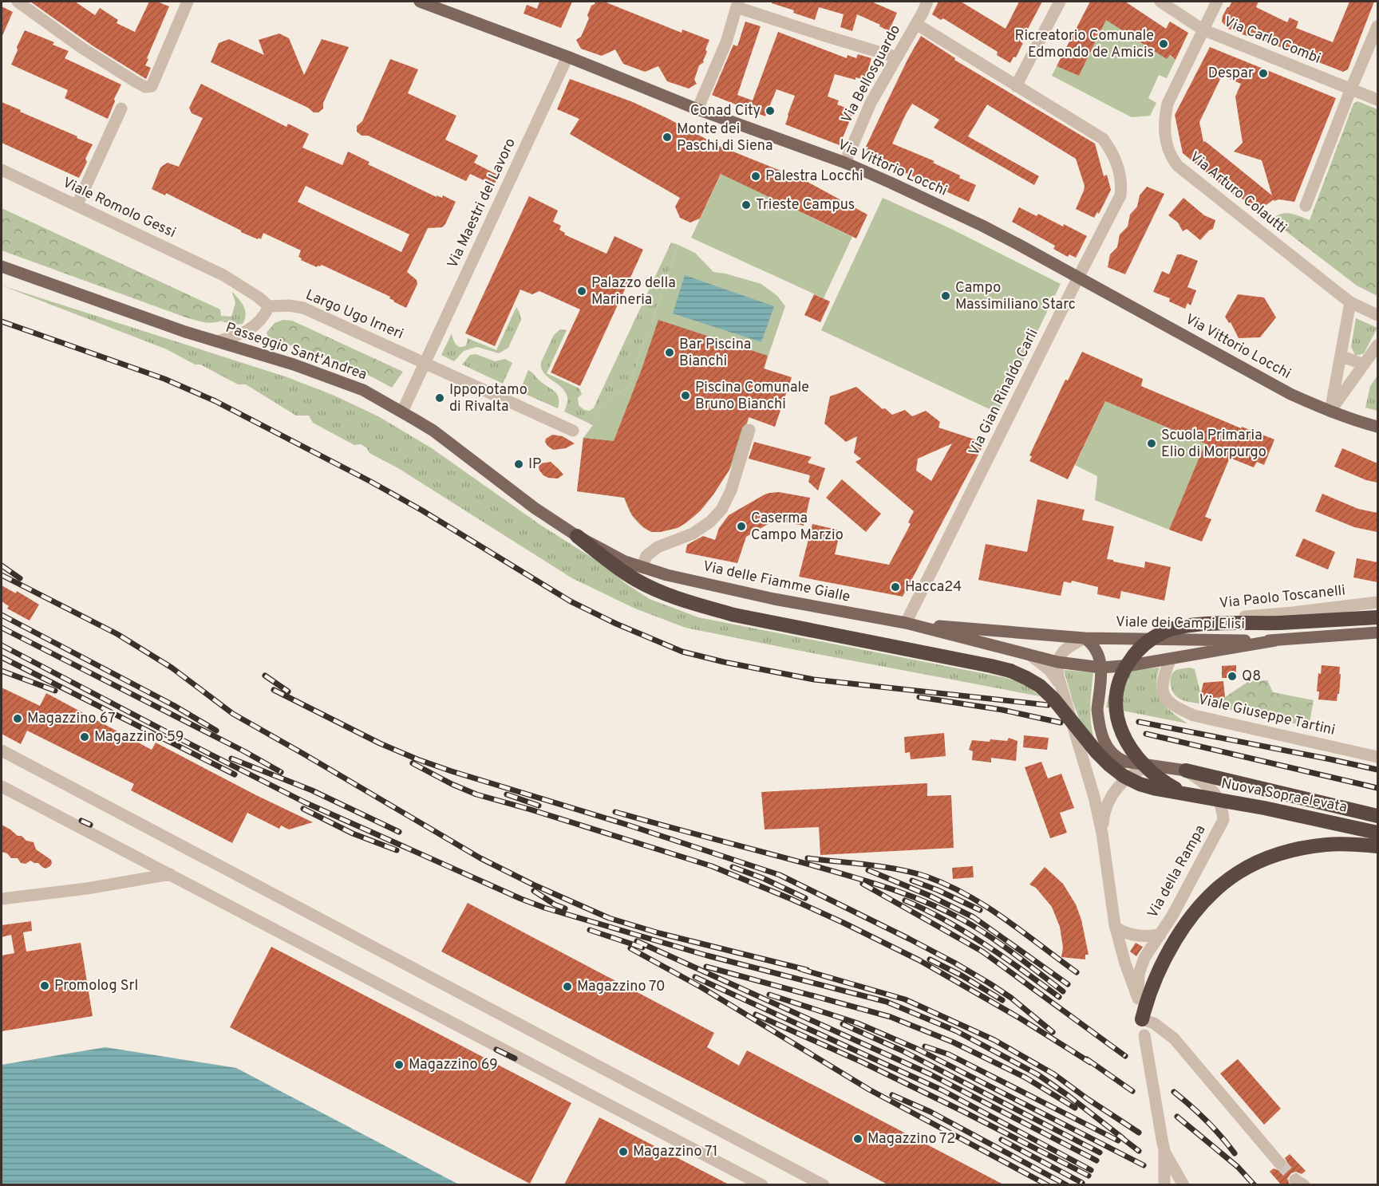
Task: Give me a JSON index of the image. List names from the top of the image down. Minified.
{"streets":{"highway":["Nuova Sopraelevata"],"main road":["Via Vittorio Locchi","Passeggio Sant'Andrea","Via delle Fiamme Gialle","Viale dei Campi Elisi"],"street":["Via Carlo Combi","Via Bellosguardo","Via Arturo Colautti","Via Maestri del Lavoro","Viale Romolo Gessi","Largo Ugo Irneri","Via Gian Rinaldo Carli","Via Paolo Toscanelli","Viale Giuseppe Tartini","Via della Rampa"]},"crossings":[["Via Carlo Combi","Via Arturo Colautti"],["Via Bellosguardo","Via Vittorio Locchi"],["Via Bellosguardo","Via Gian Rinaldo Carli"],["Via Vittorio Locchi","Via Maestri del Lavoro"],["Via Vittorio Locchi","Via Gian Rinaldo Carli"],["Via Maestri del Lavoro","Largo Ugo Irneri"],["Viale Romolo Gessi","Largo Ugo Irneri"],["Passeggio Sant'Andrea","Via delle Fiamme Gialle"],["Passeggio Sant'Andrea","Nuova Sopraelevata"],["Via Gian Rinaldo Carli","Via delle Fiamme Gialle"],["Via delle Fiamme Gialle","Viale dei Campi Elisi"],["Via delle Fiamme Gialle","Nuova Sopraelevata"],["Via delle Fiamme Gialle","Via della Rampa"],["Via Paolo Toscanelli","Viale dei Campi Elisi"],["Viale dei Campi Elisi","Viale Giuseppe Tartini"],["Nuova Sopraelevata","Via della Rampa"]],"places":["Ricreatorio Comunale Edmondo de Amicis","Despar","Conad City","Monte dei Paschi di Siena","Palestra Locchi","Trieste Campus","Palazzo della Marineria","Campo Massimiliano Starc","Bar Piscina Bianchi","Piscina Comunale Bruno Bianchi","Ippopotamo di Rivalta","Scuola Primaria Elio di Morpurgo","IP","Caserma Campo Marzio","Hacca24","Q8","Magazzino 67","Magazzino 59","Promolog Srl","Magazzino 70","Magazzino 69","Magazzino 72","Magazzino 71"]}
